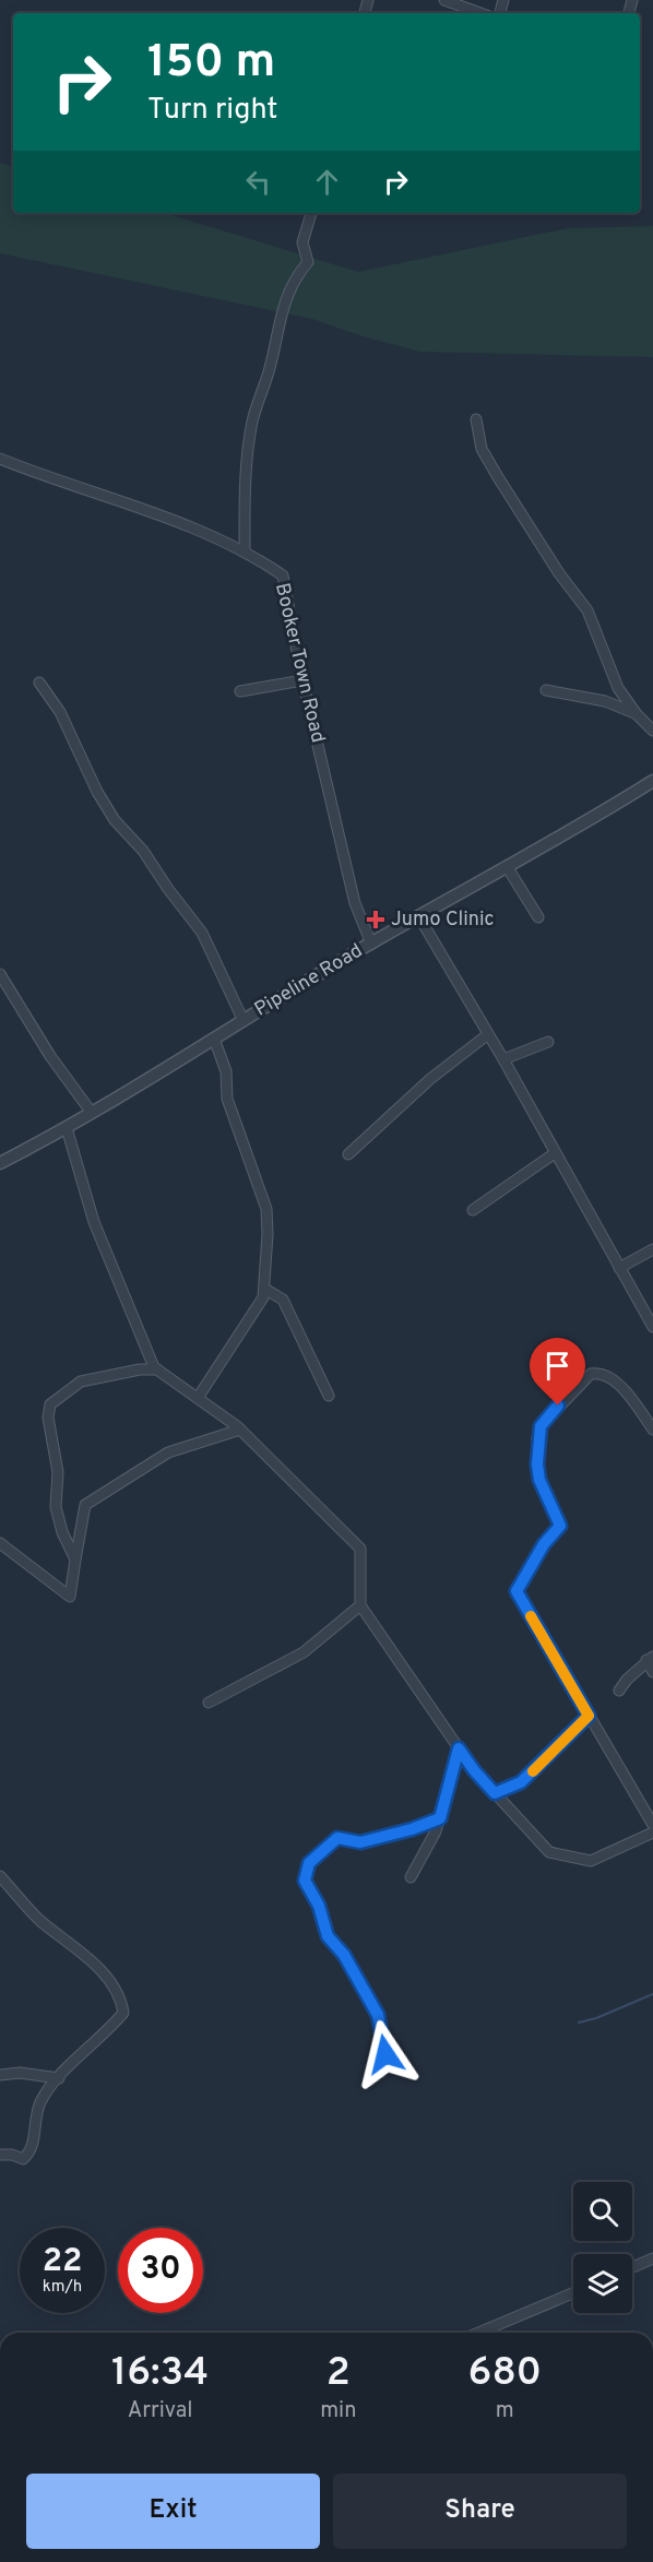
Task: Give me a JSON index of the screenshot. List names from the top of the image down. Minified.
{"streets":{"street":["Booker Town Road","Pipeline Road"]},"crossings":[["Booker Town Road","Pipeline Road"]],"places":{"health":["Jumo Clinic"]},"page":{"turn":["150 m","Turn right"],"speed":"22 km/h","limit":"30","eta":["16:34","Arrival","2","min","680","m"],"buttons":["Exit","Share"]}}
